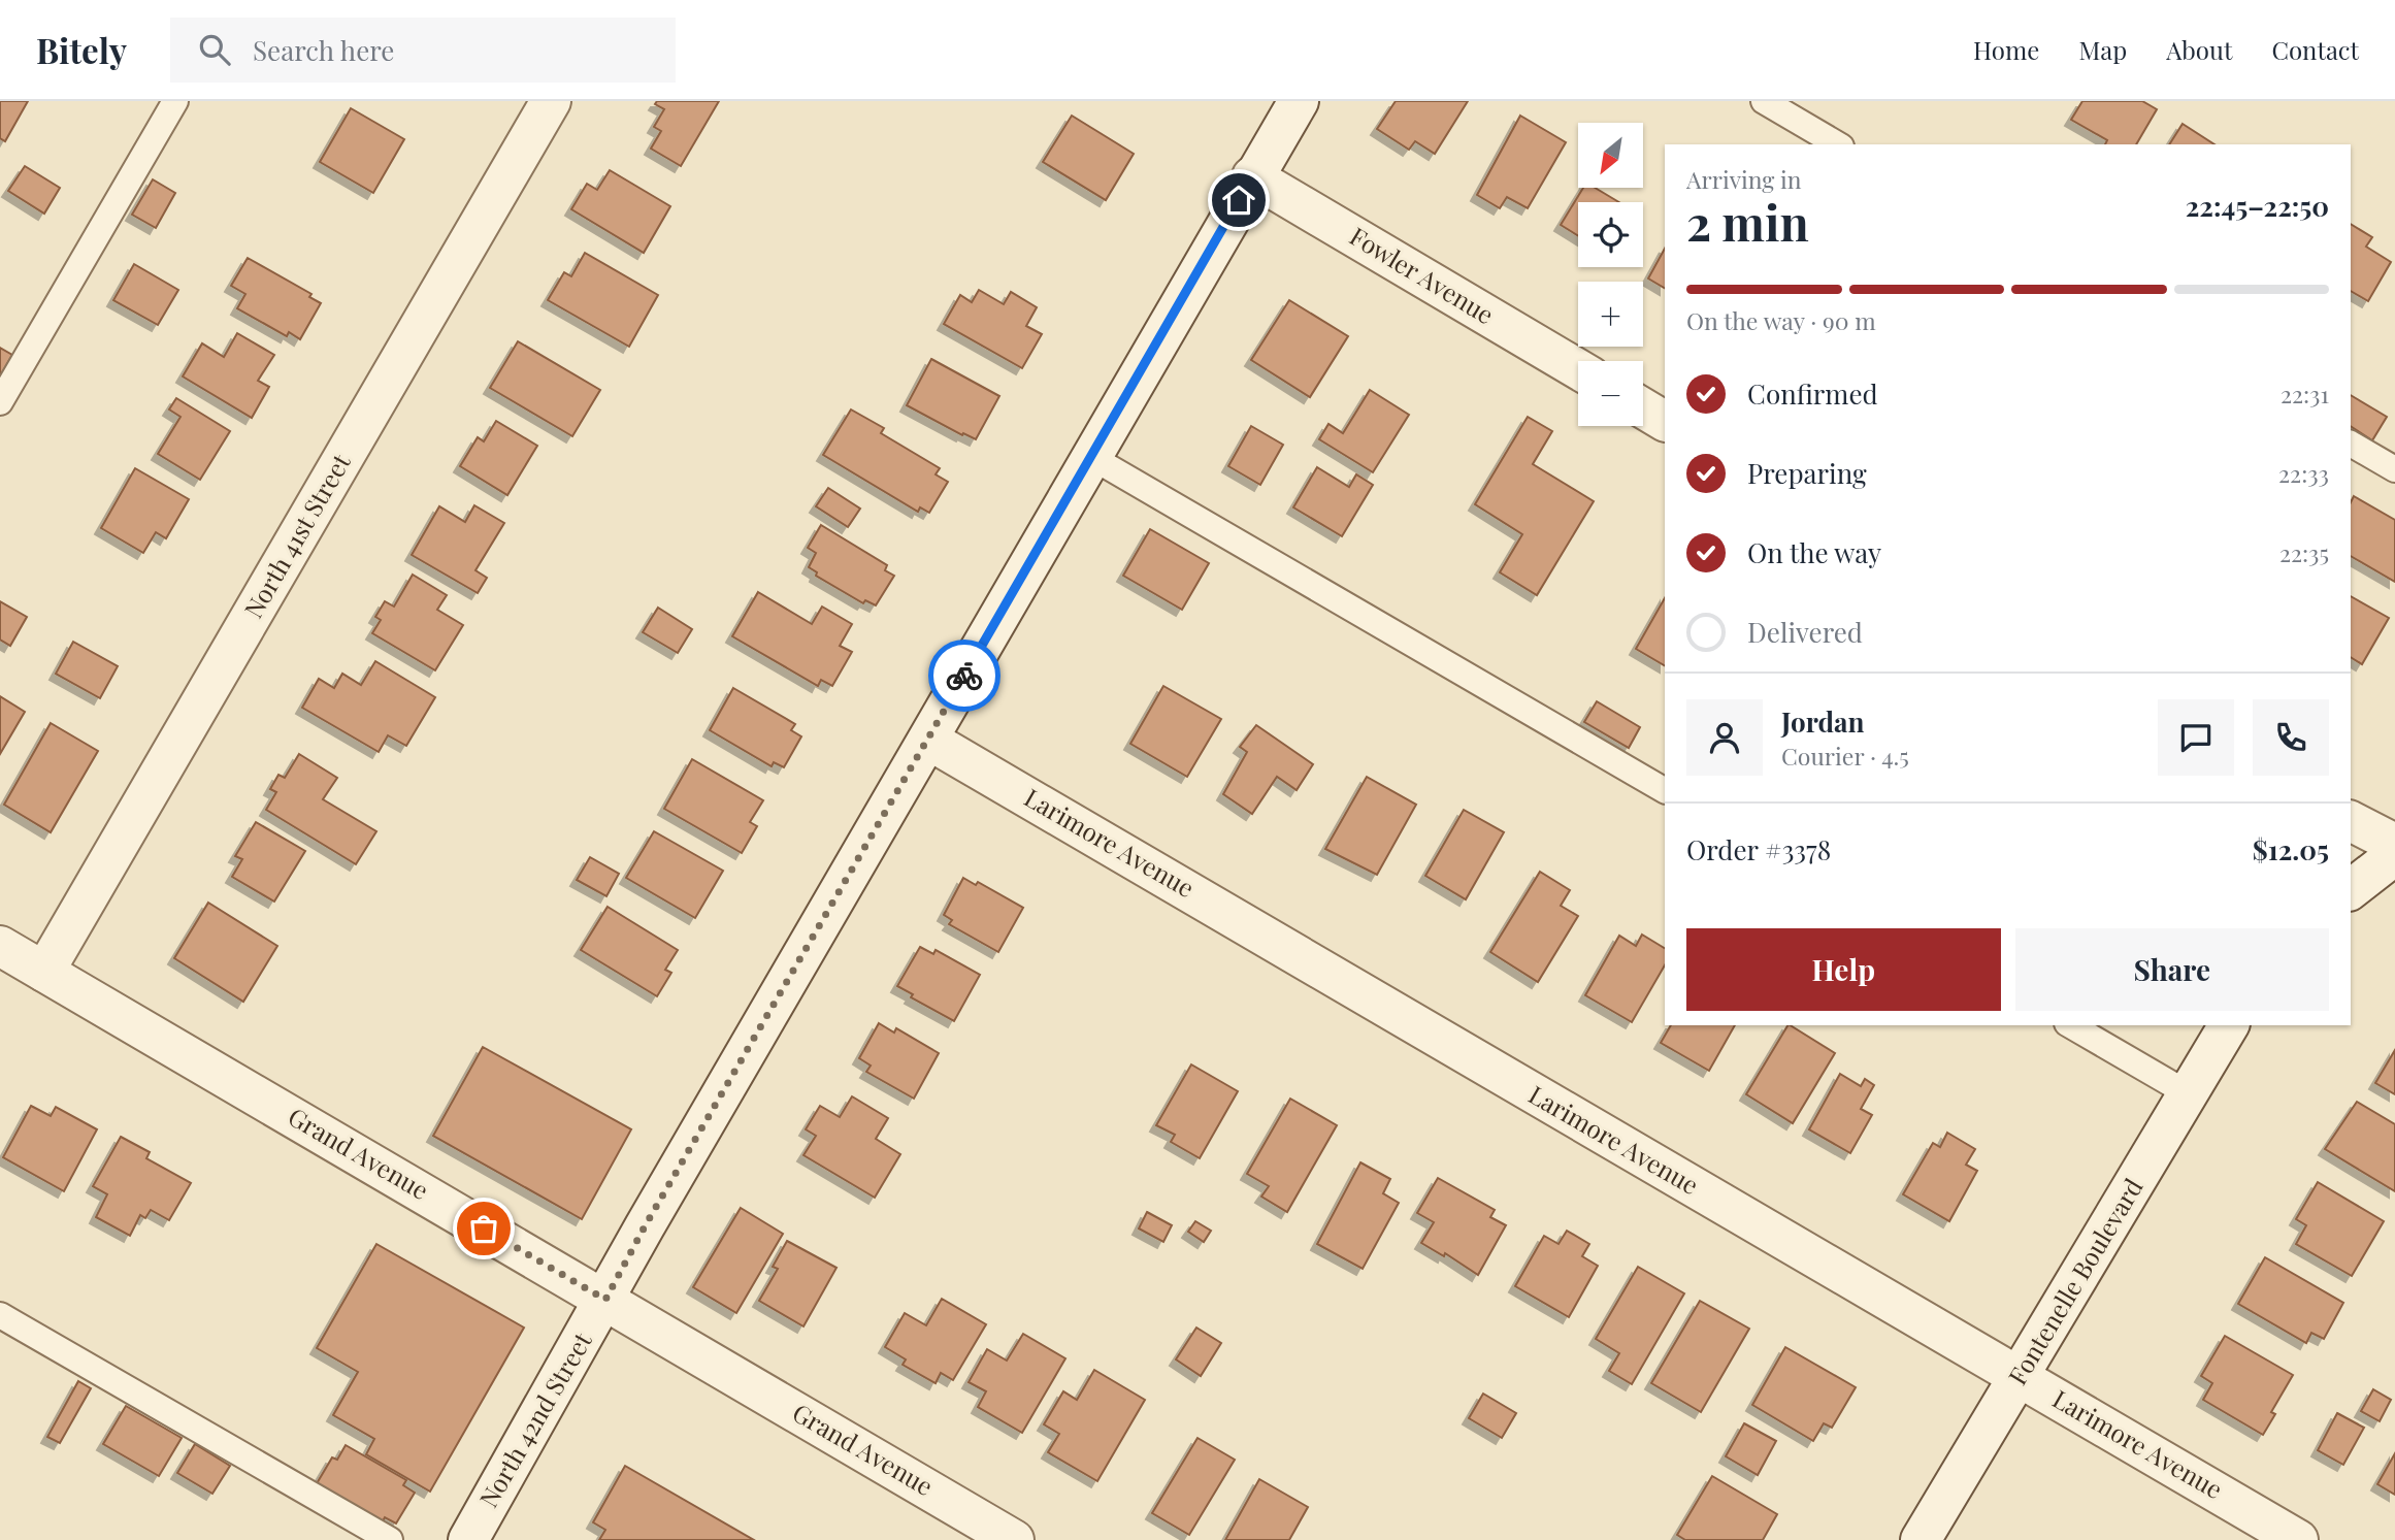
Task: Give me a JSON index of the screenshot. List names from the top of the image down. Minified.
{"streets":{"street":["Fowler Avenue","North 41st Street","Larimore Avenue","Grand Avenue","Fontenelle Boulevard","North 42nd Street"]},"crossings":[["Fowler Avenue","North 42nd Street"],["North 41st Street","Grand Avenue"],["Larimore Avenue","Fontenelle Boulevard"],["Larimore Avenue","North 42nd Street"],["Grand Avenue","North 42nd Street"]],"north":"bottom left","page":{"header":"Bitely","search":"Search here","nav":["Home","Map","About","Contact"],"map_buttons":["+","−"],"heading":["2 min","Arriving in","22:45–22:50"],"panel":["Jordan","Courier · 4.5","Order #3378","$12.05"],"bar":"On the way · 90 m","list":[["Confirmed","22:31"],["Preparing","22:33"],["On the way","22:35"],"Delivered"],"buttons":["Help","Share"]}}
